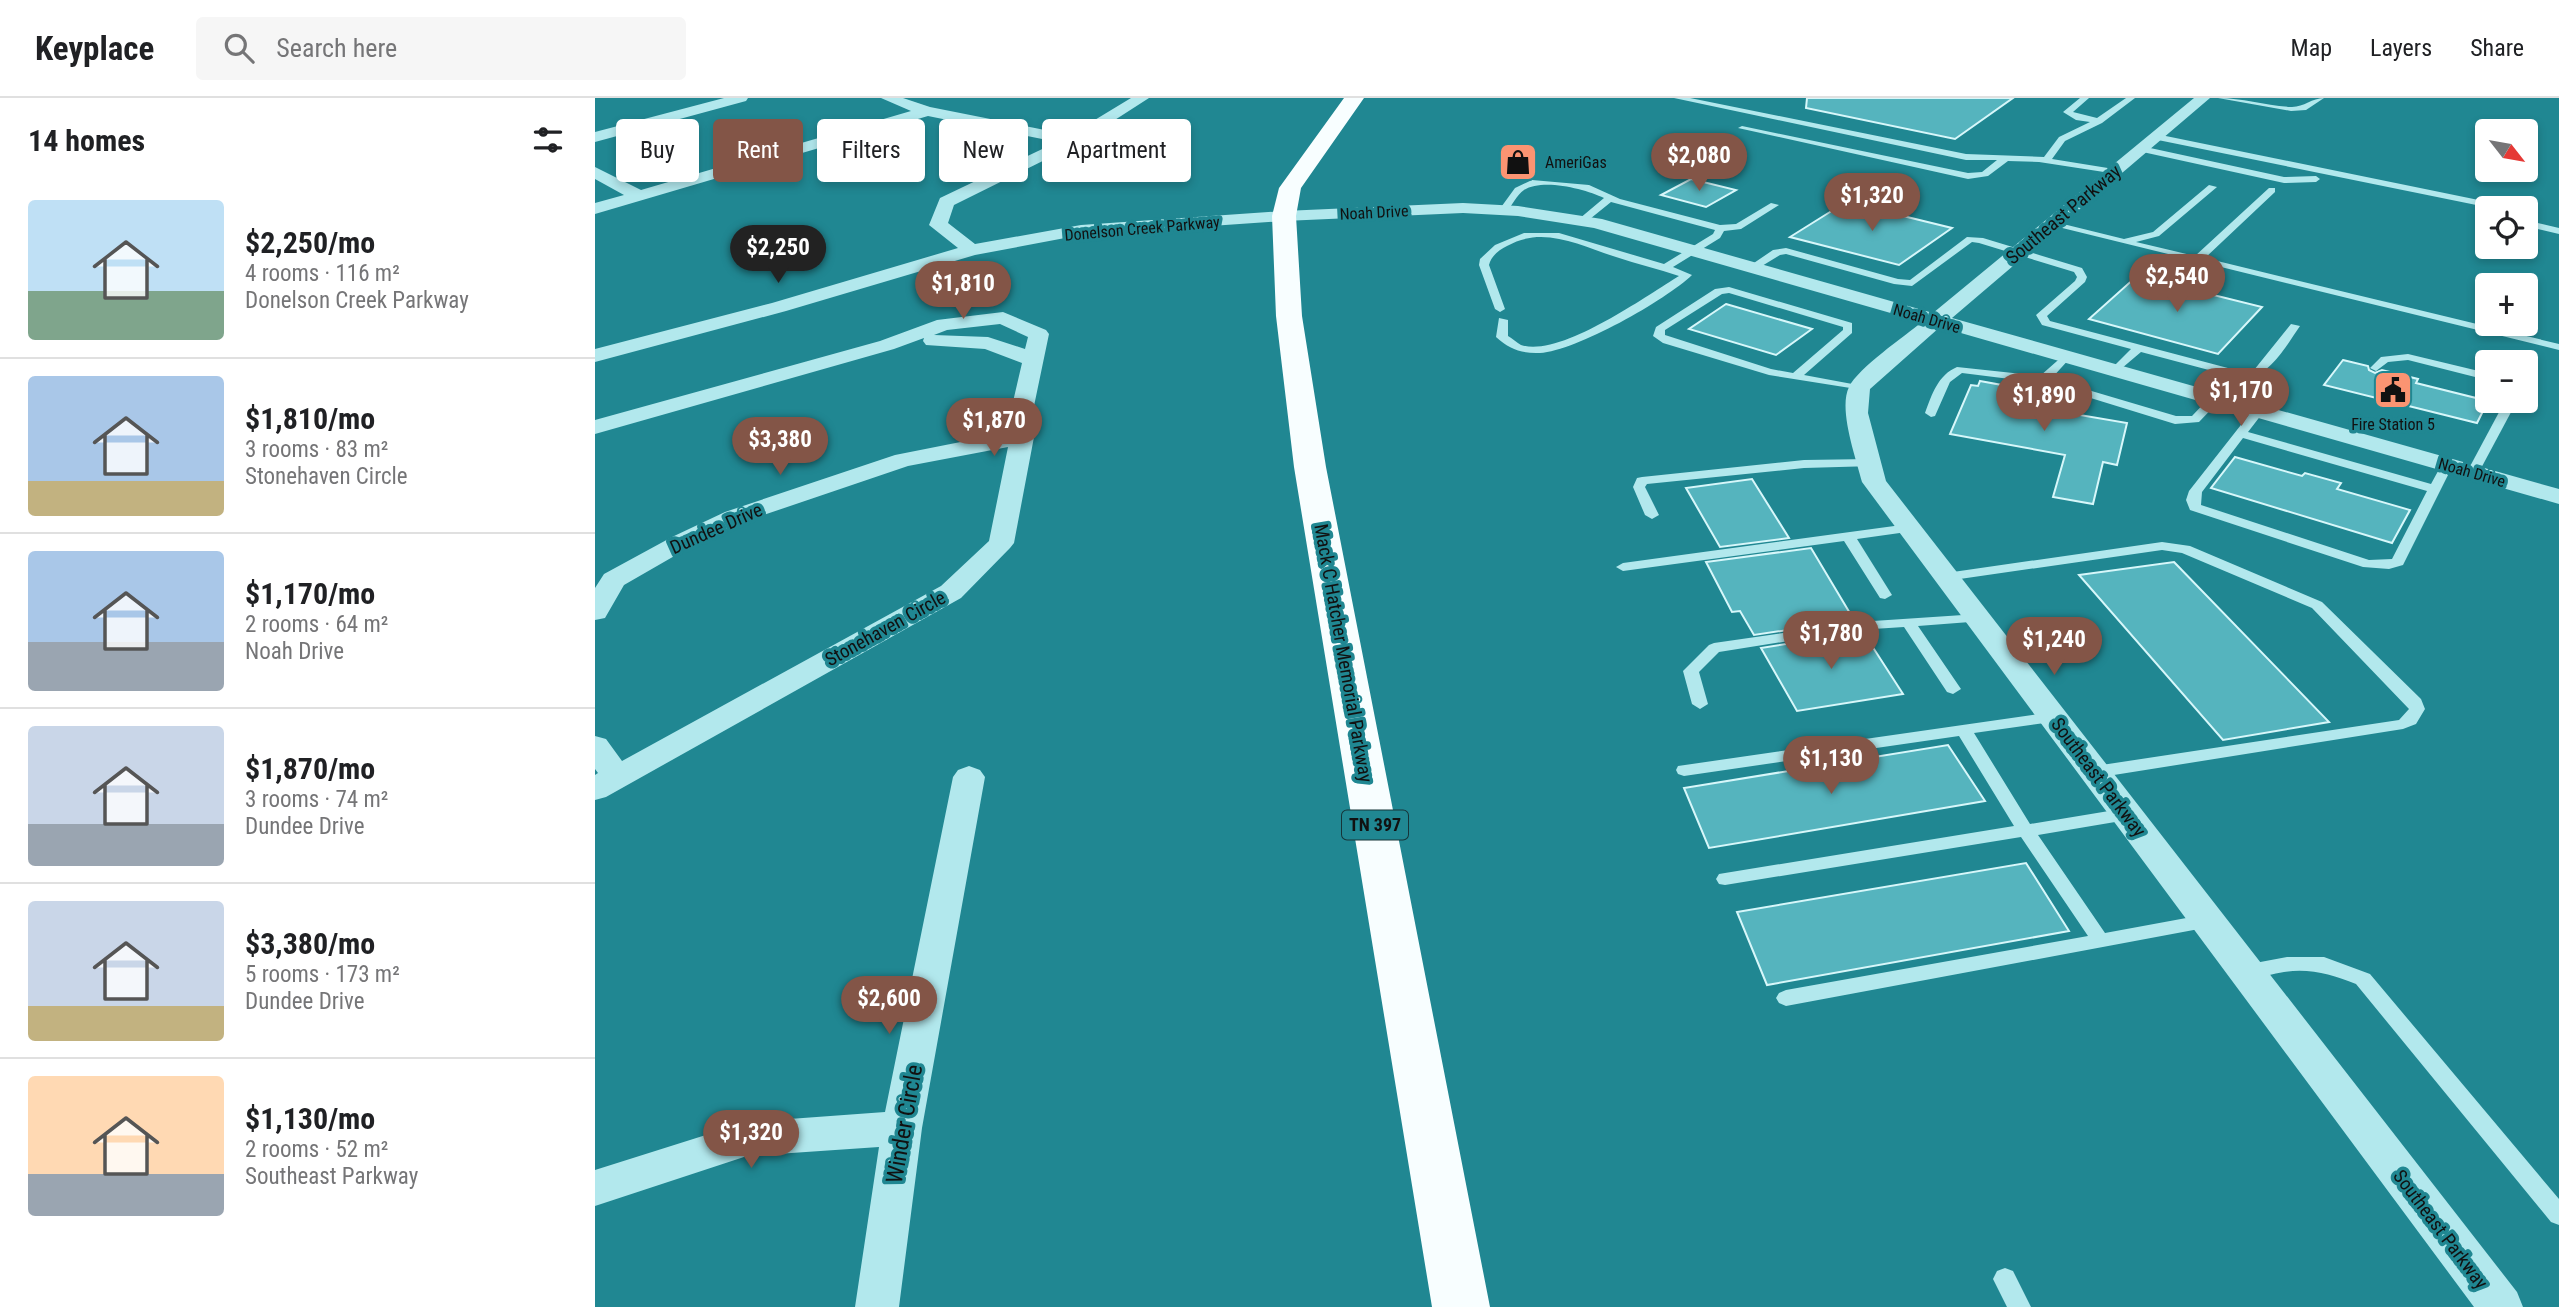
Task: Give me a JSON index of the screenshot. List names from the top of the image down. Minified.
{"streets":{"main road":["Mack C Hatcher Memorial Parkway","TN 397"],"street":["Noah Drive","Southeast Parkway","Donelson Creek Parkway","Dundee Drive","Stonehaven Circle","Winder Circle"]},"crossings":[["Noah Drive","Southeast Parkway"],["Noah Drive","Donelson Creek Parkway"],["Noah Drive","Mack C Hatcher Memorial Parkway"],["Donelson Creek Parkway","Mack C Hatcher Memorial Parkway"],["Dundee Drive","Stonehaven Circle"]],"places":{"shop":["AmeriGas"],"public building":["Fire Station 5"]},"north":"bottom right","page":{"header":"Keyplace","search":"Search here","nav":["Map","Layers","Share"],"heading":"14 homes","map_buttons":["+","−"],"chip":["Buy","Rent","Filters","New","Apartment"],"price":["$2,080","$1,320","$2,250","$2,540","$1,810","$1,170","$1,890","$1,870","$3,380","$1,780","$1,240","$1,130","$2,600","$1,320"],"list":[{"name":"$2,250/mo","note":"4 rooms · 116 m² · Donelson Creek Parkway"},{"name":"$1,810/mo","note":"3 rooms · 83 m² · Stonehaven Circle"},{"name":"$1,170/mo","note":"2 rooms · 64 m² · Noah Drive"},{"name":"$1,870/mo","note":"3 rooms · 74 m² · Dundee Drive"},{"name":"$3,380/mo","note":"5 rooms · 173 m² · Dundee Drive"},{"name":"$1,130/mo","note":"2 rooms · 52 m² · Southeast Parkway"}]}}
